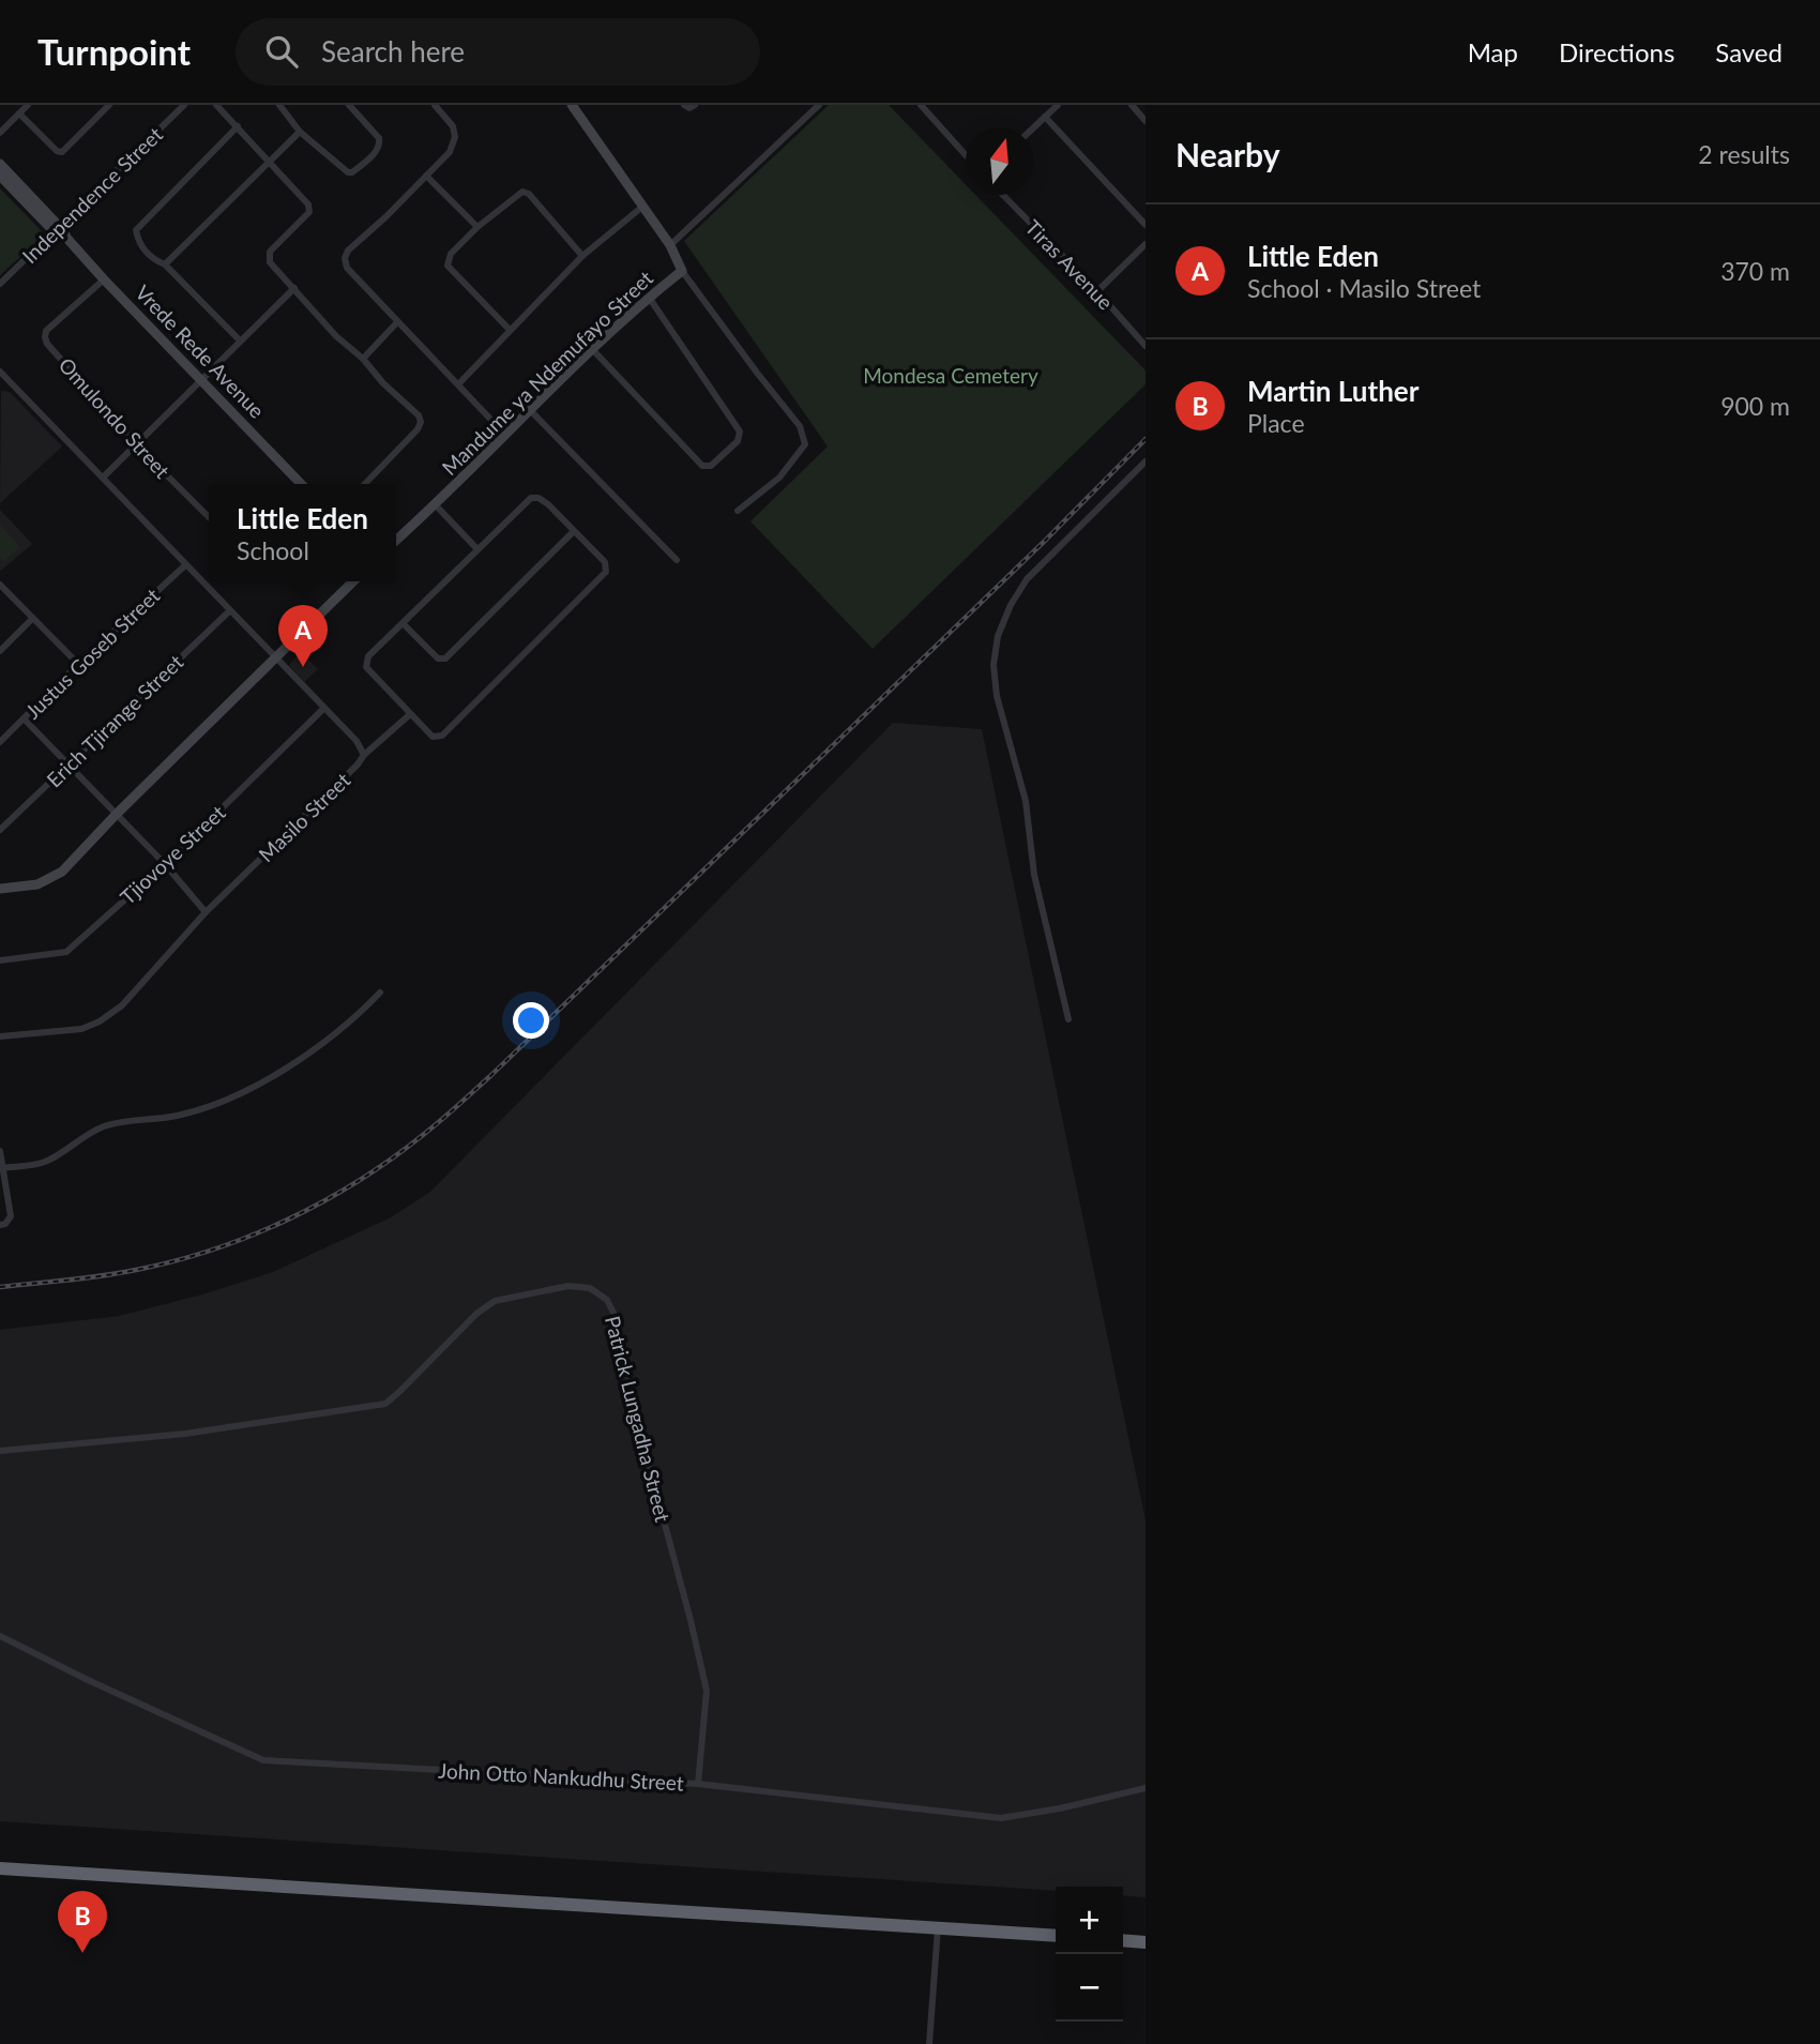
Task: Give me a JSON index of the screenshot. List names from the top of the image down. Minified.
{"streets":{"street":["Independence Street","Tiras Avenue","Vrede Rede Avenue","Mandume ya Ndemufayo Street","Omulondo Street","Justus Goseb Street","Erich Tjirange Street","Masilo Street","Tjiovoye Street","Patrick Lungadha Street","John Otto Nankudhu Street"]},"crossings":[["Independence Street","Vrede Rede Avenue"],["Vrede Rede Avenue","Omulondo Street"],["Justus Goseb Street","Masilo Street"],["Erich Tjirange Street","Masilo Street"],["Masilo Street","Tjiovoye Street"],["Patrick Lungadha Street","John Otto Nankudhu Street"]],"parks":["Mondesa Cemetery"],"north":"top","page":{"header":"Turnpoint","search":"Search here","nav":["Map","Directions","Saved"],"heading":["Nearby","2 results"],"list":[{"mark":"A","name":"Little Eden","note":"School · Masilo Street","value":"370 m"},{"mark":"B","name":"Martin Luther","note":"Place","value":"900 m"}],"popup":["Little Eden","School"],"pins":["A","B"],"map_buttons":["+","−"]}}
